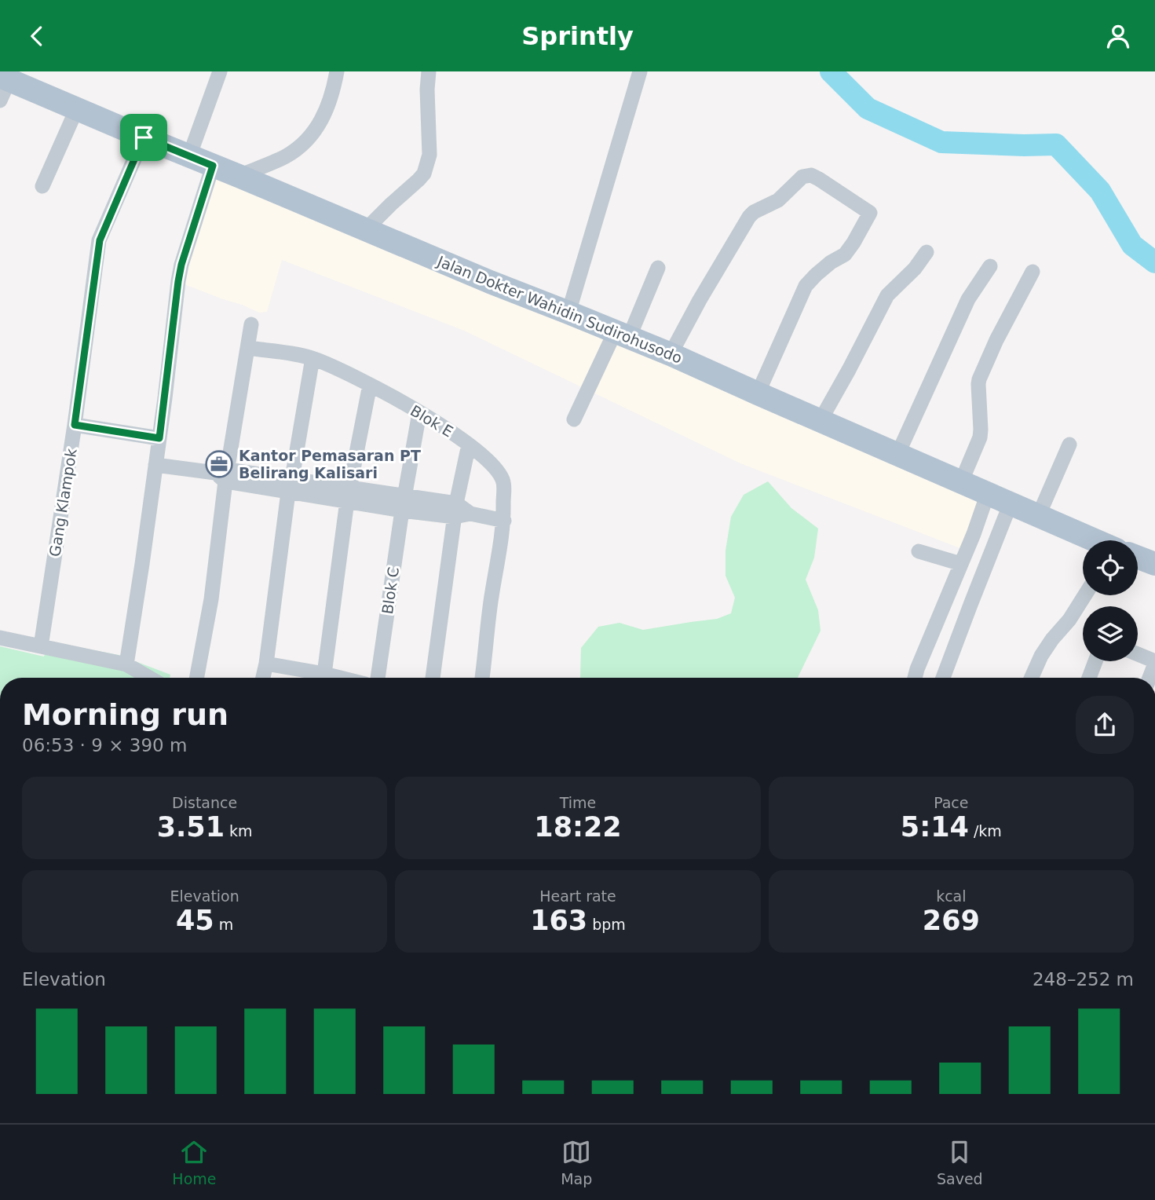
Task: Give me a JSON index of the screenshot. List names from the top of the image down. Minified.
{"streets":{"main road":["Jalan Dokter Wahidin Sudirohusodo"],"street":["Blok E","Gang Klampok","Blok C"]},"crossings":[["Jalan Dokter Wahidin Sudirohusodo","Gang Klampok"],["Blok E","Blok C"]],"places":{"office":["Kantor Pemasaran PT Belirang Kalisari"]},"page":{"header":"Sprintly","heading":["Morning run","06:53 · 9 × 390 m"],"stats":[["Distance","3.51 km"],["Time","18:22"],["Pace","5:14 /km"],["Elevation","45 m"],["Heart rate","163 bpm"],["kcal","269"]],"chart":["Elevation","248–252 m"],"tabs":["Home","Map","Saved"]}}
